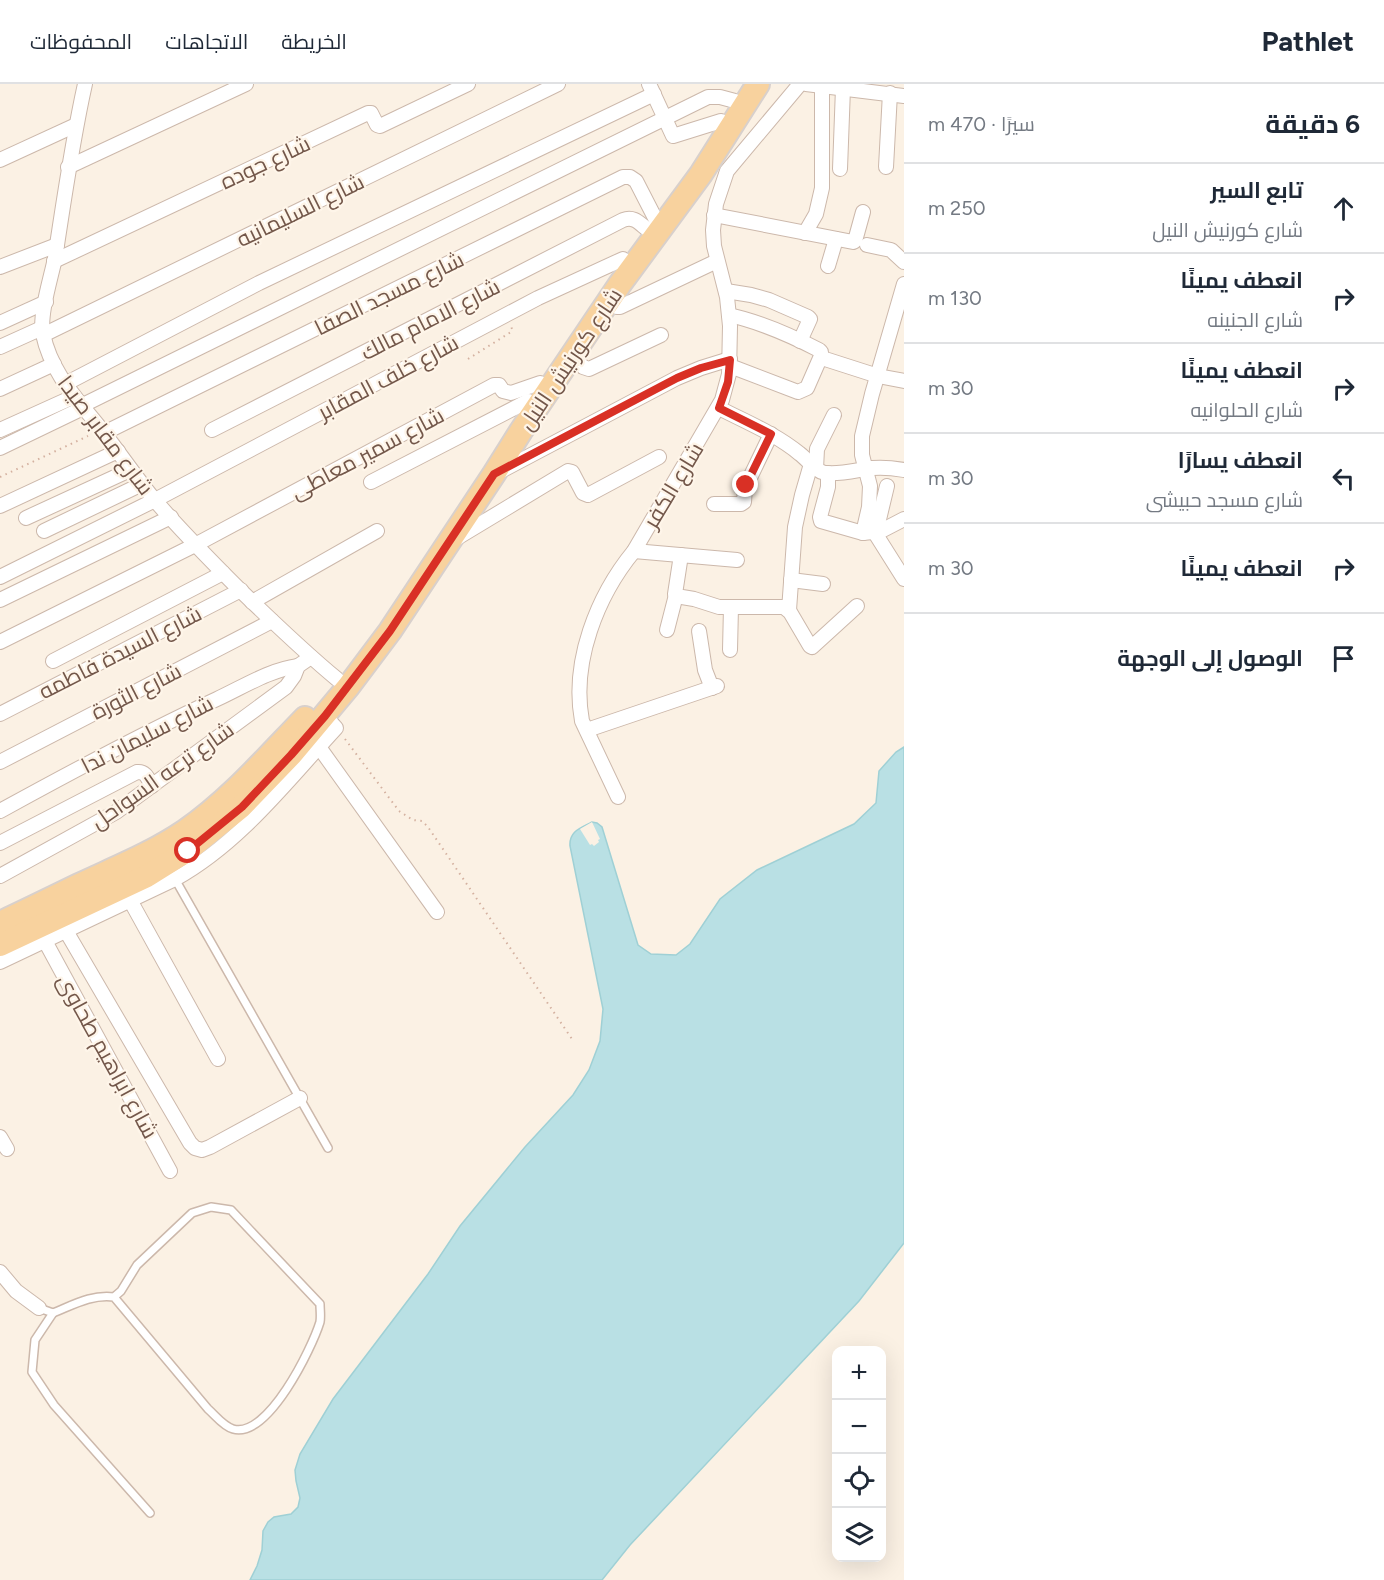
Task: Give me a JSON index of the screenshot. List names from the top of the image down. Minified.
{"streets":{"main road":["شارع كورنيش النيل"],"street":["شارع جوده","شارع السليمانيه","شارع مسجد الصفا","شارع الامام مالك","شارع خلف المقابر","شارع مقابر صيدا","شارع سمير معاطى","شارع الكفر","شارع السيدة فاطمه","شارع الثورة","شارع سليمان ندا","شارع ترعه السواحل","شارع ابراهيم طحاوى"]},"crossings":[["شارع جوده","شارع مقابر صيدا"],["شارع السليمانيه","شارع مقابر صيدا"],["شارع مسجد الصفا","شارع الامام مالك"],["شارع مسجد الصفا","شارع كورنيش النيل"],["شارع مسجد الصفا","شارع مقابر صيدا"],["شارع الامام مالك","شارع كورنيش النيل"],["شارع كورنيش النيل","شارع خلف المقابر"],["شارع كورنيش النيل","شارع مقابر صيدا"],["شارع كورنيش النيل","شارع سمير معاطى"],["شارع خلف المقابر","شارع مقابر صيدا"],["شارع مقابر صيدا","شارع سمير معاطى"],["شارع مقابر صيدا","شارع السيدة فاطمه"],["شارع مقابر صيدا","شارع الثورة"],["شارع مقابر صيدا","شارع ترعه السواحل"],["شارع سليمان ندا","شارع ترعه السواحل"]],"page":{"header":"Pathlet","nav":["الخريطة","الاتجاهات","المحفوظات"],"heading":["6 دقيقة","سيرًا · 470 m"],"list":[["تابع السير","شارع كورنيش النيل","250 m"],["انعطف يمينًا","شارع الجنينه","130 m"],["انعطف يمينًا","شارع الحلوانيه","30 m"],["انعطف يسارًا","شارع مسجد حبيشى","30 m"],["انعطف يمينًا","30 m"],"الوصول إلى الوجهة"],"map_buttons":["+","−"]}}
